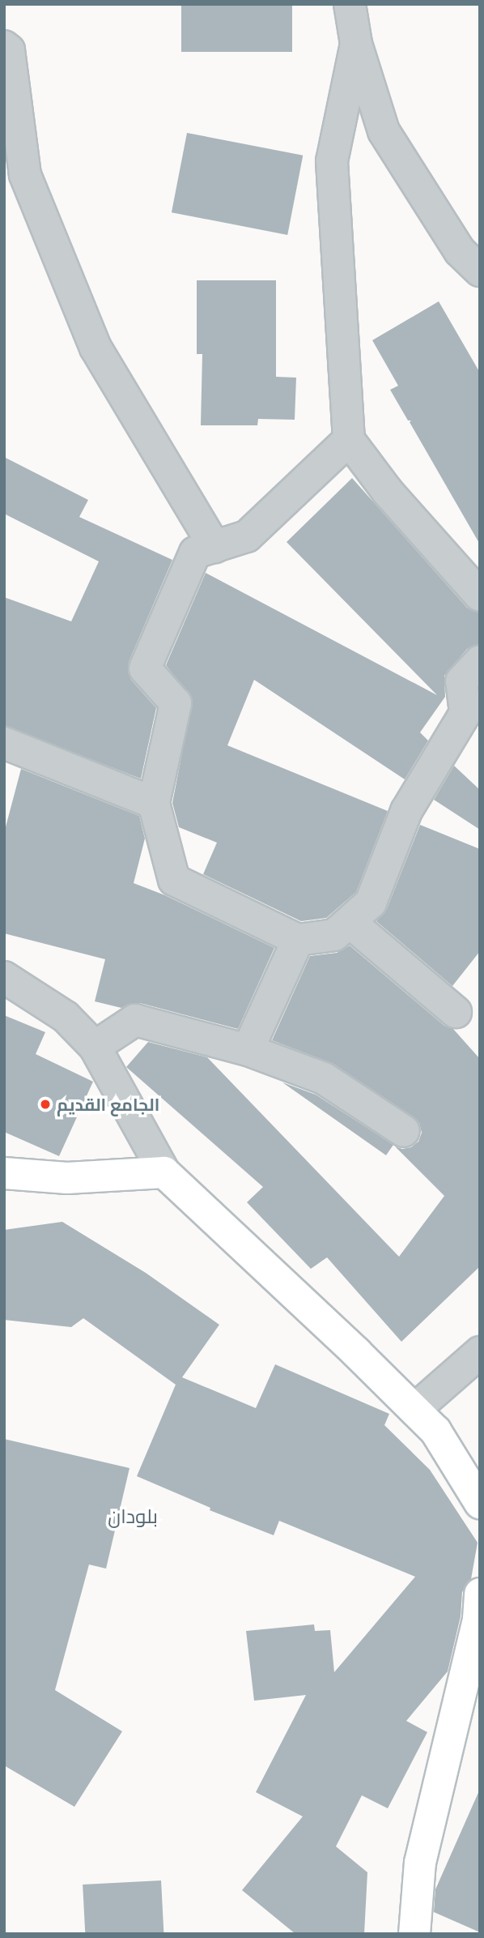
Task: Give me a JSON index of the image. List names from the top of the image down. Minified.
{"districts":["بلودان"],"places":["الجامع القديم"]}
